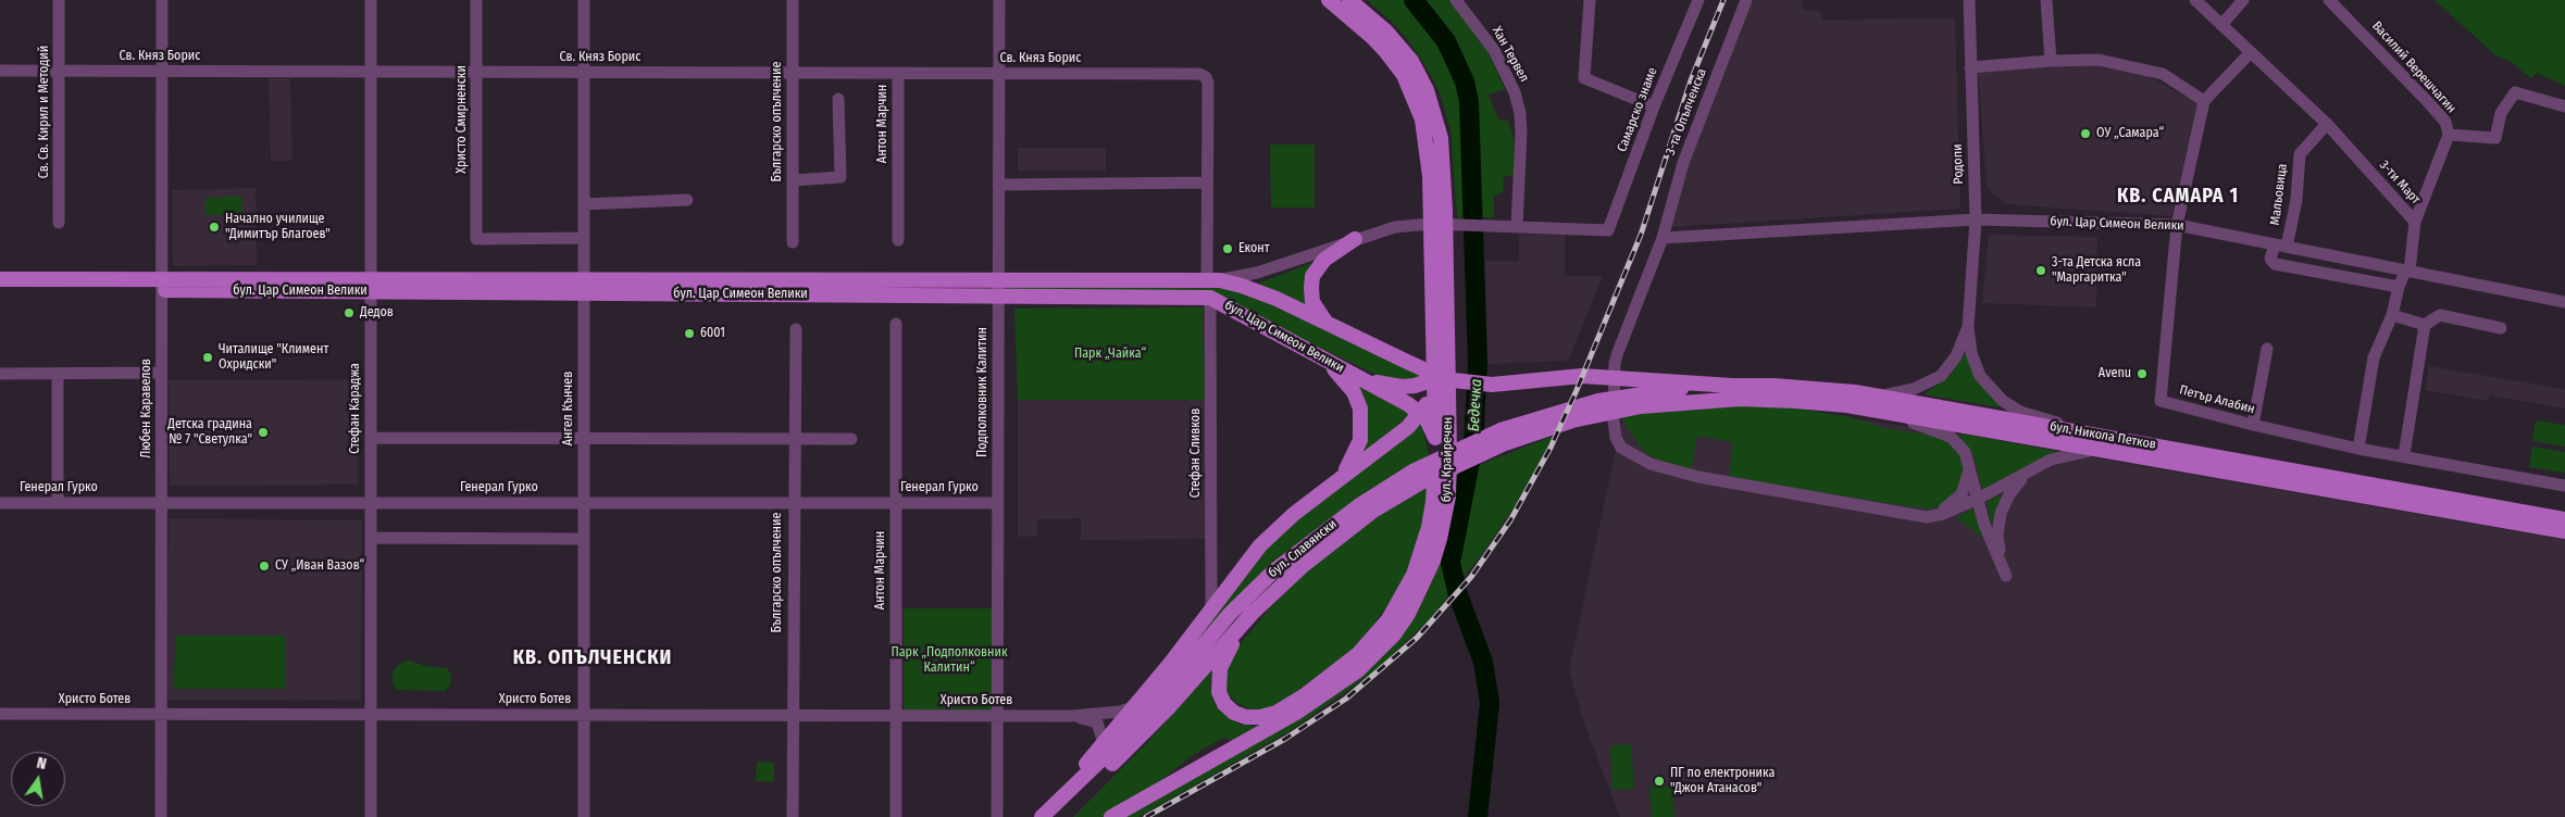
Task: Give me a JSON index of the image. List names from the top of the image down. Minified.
{"streets":{"main road":["бул. Цар Симеон Велики","бул. Никола Петков","бул. Крайречен","бул. Славянски"],"street":["Хан Тервел","Св. Княз Борис","Василий Верешчагин","Самарско знаме","Св. Св. Кирил и Методий","3-та Опълченска","Христо Смирненски","Българско опълчение","Антон Марчин","Родопи","3-ти Март","Мальовица","Подполковник Калитин","Петър Алабин","Любен Каравелов","Стефан Караджа","Ангел Кънчев","Стефан Сливков","Генерал Гурко","Христо Ботев"]},"crossings":[["Хан Тервел","бул. Цар Симеон Велики"],["Св. Княз Борис","Св. Св. Кирил и Методий"],["Св. Княз Борис","Христо Смирненски"],["Св. Княз Борис","Българско опълчение"],["Св. Княз Борис","Антон Марчин"],["Св. Княз Борис","Подполковник Калитин"],["Св. Княз Борис","Любен Каравелов"],["Св. Княз Борис","Стефан Караджа"],["Св. Княз Борис","Ангел Кънчев"],["Самарско знаме","бул. Цар Симеон Велики"],["3-та Опълченска","бул. Цар Симеон Велики"],["Христо Смирненски","Ангел Кънчев"],["Българско опълчение","Генерал Гурко"],["Българско опълчение","Христо Ботев"],["Антон Марчин","Генерал Гурко"],["Антон Марчин","Христо Ботев"],["Родопи","бул. Цар Симеон Велики"],["Родопи","бул. Никола Петков"],["3-ти Март","Мальовица"],["3-ти Март","бул. Цар Симеон Велики"],["3-ти Март","Петър Алабин"],["Мальовица","бул. Цар Симеон Велики"],["бул. Цар Симеон Велики","Подполковник Калитин"],["бул. Цар Симеон Велики","Петър Алабин"],["бул. Цар Симеон Велики","Любен Каравелов"],["бул. Цар Симеон Велики","Стефан Караджа"],["бул. Цар Симеон Велики","Ангел Кънчев"],["бул. Цар Симеон Велики","бул. Никола Петков"],["бул. Цар Симеон Велики","Стефан Сливков"],["бул. Цар Симеон Велики","бул. Крайречен"],["бул. Цар Симеон Велики","бул. Славянски"],["Подполковник Калитин","Генерал Гурко"],["Подполковник Калитин","Христо Ботев"],["Любен Каравелов","Генерал Гурко"],["Любен Каравелов","Христо Ботев"],["Стефан Караджа","Генерал Гурко"],["Стефан Караджа","Христо Ботев"],["Ангел Кънчев","Генерал Гурко"],["Ангел Кънчев","Христо Ботев"],["бул. Никола Петков","бул. Славянски"],["бул. Крайречен","бул. Славянски"]],"districts":["КВ. САМАРА 1","КВ. ОПЪЛЧЕНСКИ"],"water":["Бедечка"],"parks":["Парк „Чайка“","Парк „Подполковник Калитин“"],"places":["ОУ „Самара“","Начално училище \"Димитър Благоев\"","Еконт","3-та Детска ясла \"Маргаритка\"","Дедов","6001","Читалище \"Климент Охридски\"","Avenu","Детска градина № 7 \"Светулка\"","СУ „Иван Вазов“","ПГ по електроника \"Джон Атанасов\""],"north":"top"}
